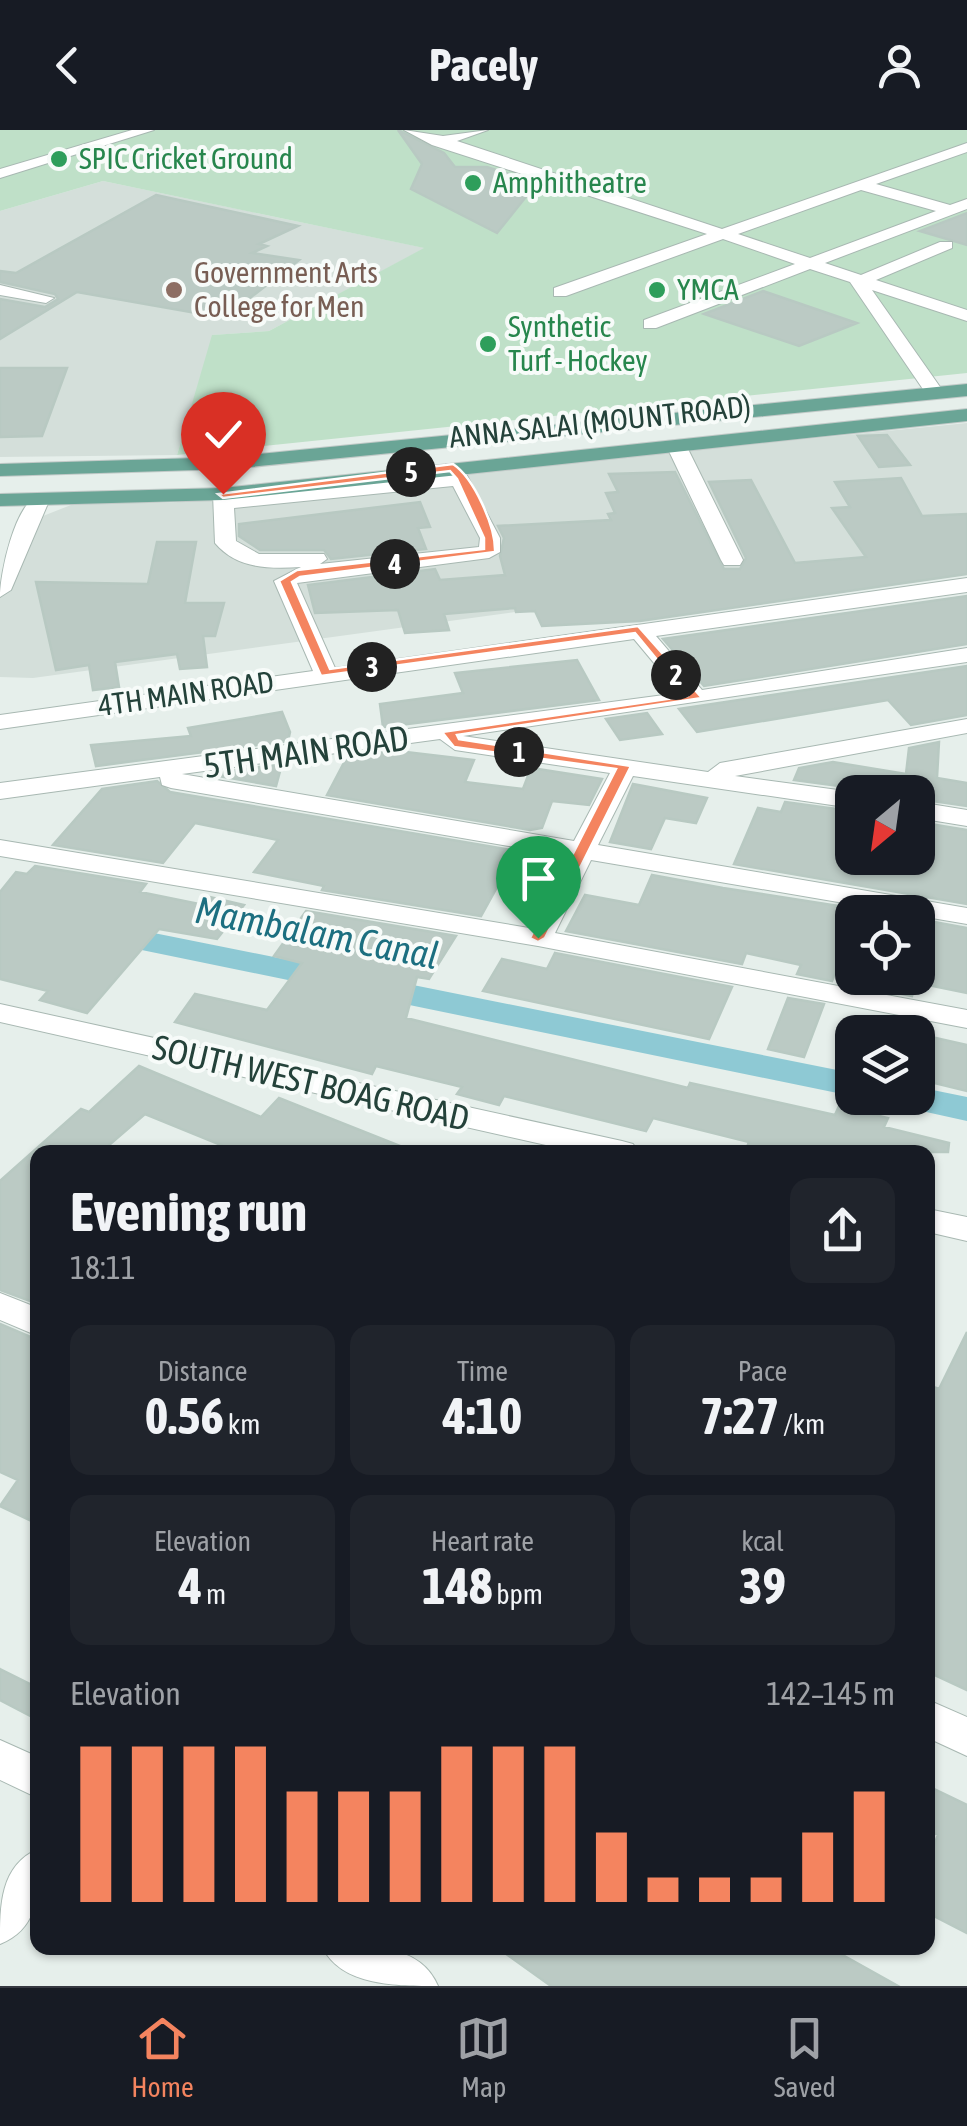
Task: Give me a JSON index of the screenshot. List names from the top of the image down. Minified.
{"streets":{"main road":["ANNA SALAI (MOUNT ROAD)"],"street":["4TH MAIN ROAD","5TH MAIN ROAD","SOUTH WEST BOAG ROAD"]},"water":["Mambalam Canal"],"places":["SPIC Cricket Ground","Amphitheatre","Government Arts College for Men","YMCA","Synthetic Turf - Hockey"],"north":"bottom left","page":{"header":"Pacely","pins":["5","4","3","2","1"],"heading":["Evening run","18:11"],"stats":[["Distance","0.56 km"],["Time","4:10"],["Pace","7:27 /km"],["Elevation","4 m"],["Heart rate","148 bpm"],["kcal","39"]],"chart":["Elevation","142–145 m"],"tabs":["Home","Map","Saved"]}}
